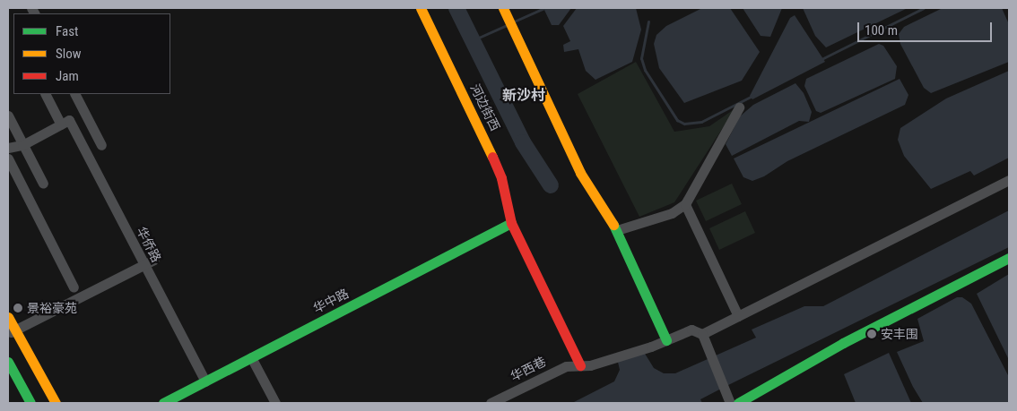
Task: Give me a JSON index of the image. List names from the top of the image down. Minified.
{"streets":{"main road":["河边街西","华中路"],"street":["华侨路","华西巷"]},"crossings":[["河边街西","华中路"],["河边街西","华西巷"],["华侨路","华中路"]],"districts":["新沙村"],"places":["景裕豪苑","安丰围"],"legend":["Fast","Slow","Jam"],"scale_bar":"100 m"}
